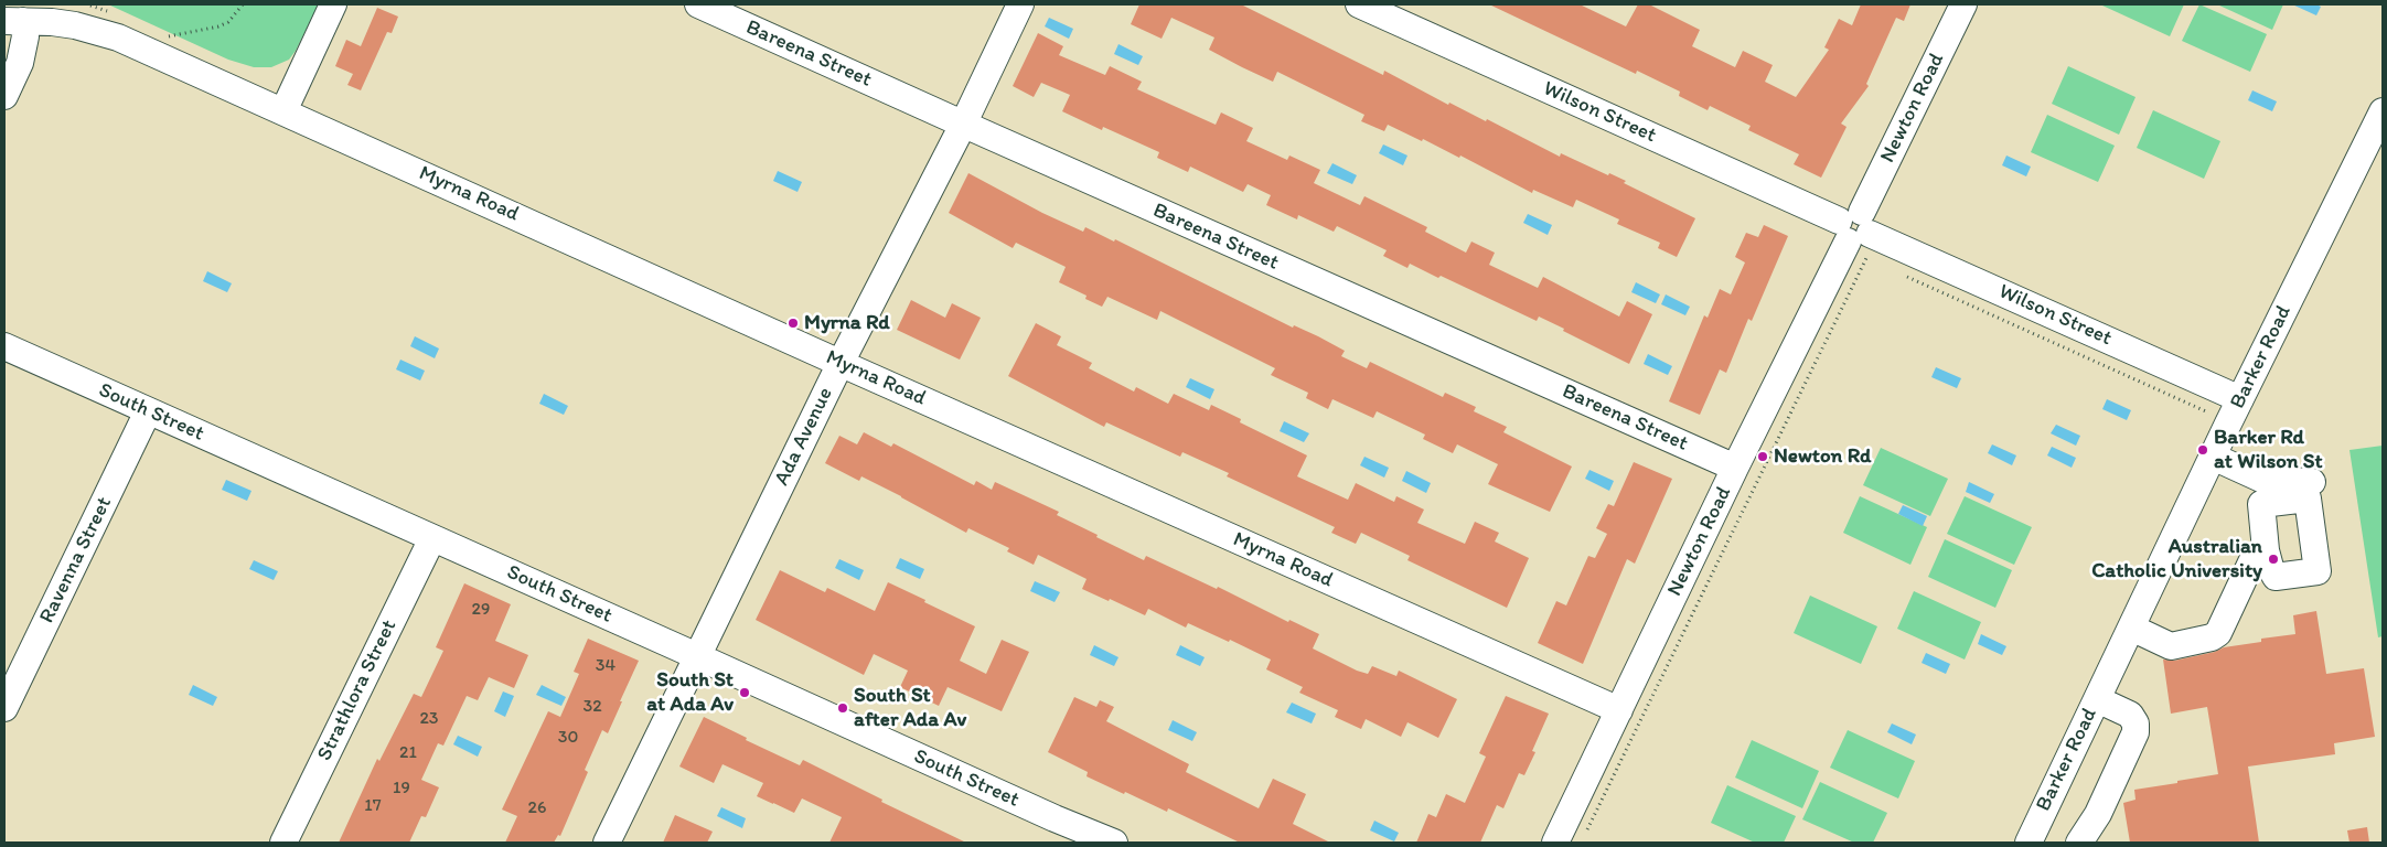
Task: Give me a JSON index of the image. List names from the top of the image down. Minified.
{"streets":{"street":["Bareena Street","Newton Road","Wilson Street","Myrna Road","Barker Road","South Street","Ada Avenue","Ravenna Street","Strathlora Street"]},"crossings":[["Bareena Street","Newton Road"],["Bareena Street","Ada Avenue"],["Newton Road","Wilson Street"],["Newton Road","Myrna Road"],["Wilson Street","Barker Road"],["Myrna Road","Ada Avenue"],["South Street","Ada Avenue"],["South Street","Ravenna Street"],["South Street","Strathlora Street"]],"places":["Myrna Rd","Barker Rd at Wilson St","Newton Rd","Australian Catholic University","South St at Ada Av","South St after Ada Av"],"house_numbers":["29","34","32","23","30","21","19","17","26"]}
